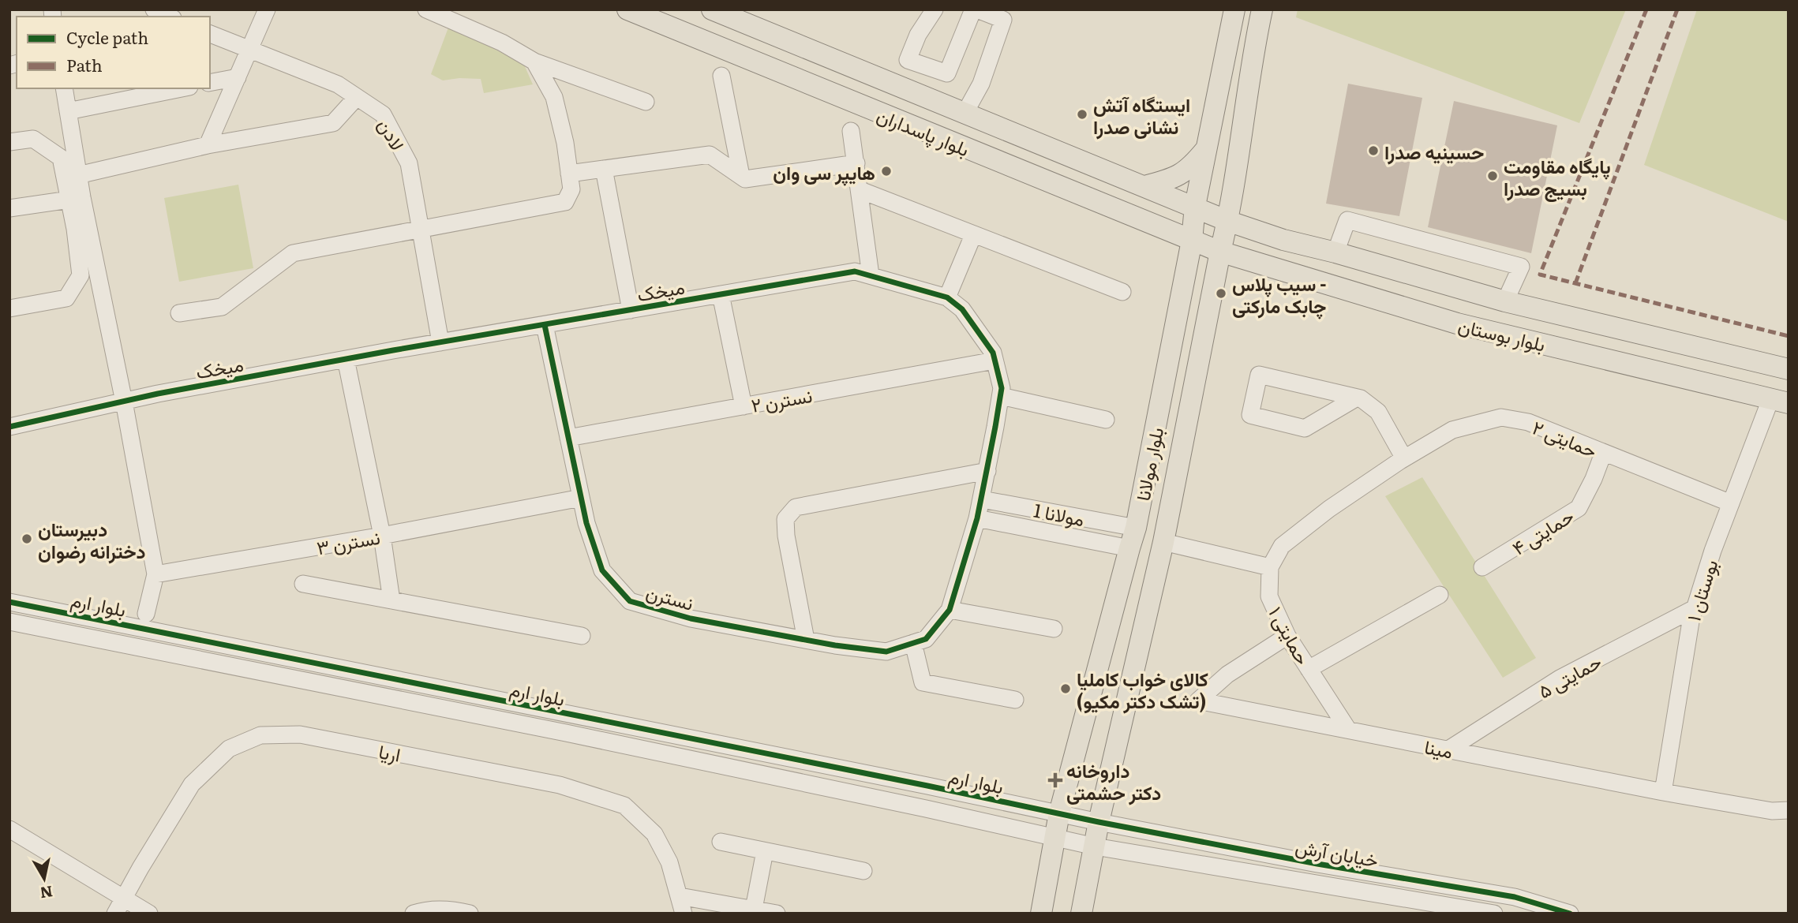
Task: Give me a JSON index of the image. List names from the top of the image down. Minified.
{"streets":{"main road":["بلوار پاسداران","بلوار بوستان","بلوار مولانا"],"street":["لادن","میخک","نسترن ۲","حمایتی ۲","مولانا 1","حمایتی ۴","نسترن ۳","بوستان ۱","نسترن","بلوار ارم","حمایتی ۱","حمایتی ۵","مینا","اریا","خیابان آرش"]},"crossings":[["بلوار پاسداران","بلوار بوستان"],["بلوار پاسداران","بلوار مولانا"],["لادن","میخک"],["میخک","نسترن ۲"],["میخک","مولانا 1"],["میخک","نسترن"],["بلوار بوستان","بلوار مولانا"],["بلوار بوستان","بوستان ۱"],["نسترن ۲","نسترن"],["حمایتی ۲","حمایتی ۴"],["حمایتی ۲","بوستان ۱"],["بلوار مولانا","مولانا 1"],["بلوار مولانا","بلوار ارم"],["بلوار مولانا","خیابان آرش"],["نسترن ۳","نسترن"],["بوستان ۱","حمایتی ۵"],["بوستان ۱","مینا"],["بلوار ارم","خیابان آرش"],["حمایتی ۱","مینا"],["حمایتی ۵","مینا"]],"places":{"other":["ایستگاه آتش نشانی صدرا","حسینیه صدرا","هایپر سی وان","پایگاه مقاومت بسیج صدرا","سیب پلاس - چابک مارکتی","دبیرستان دخترانه رضوان","کالای خواب کاملیا (تشک دکتر مکیو)"],"health":["داروخانه دکتر حشمتی"]},"legend":["Cycle path","Path"],"north":"bottom"}
